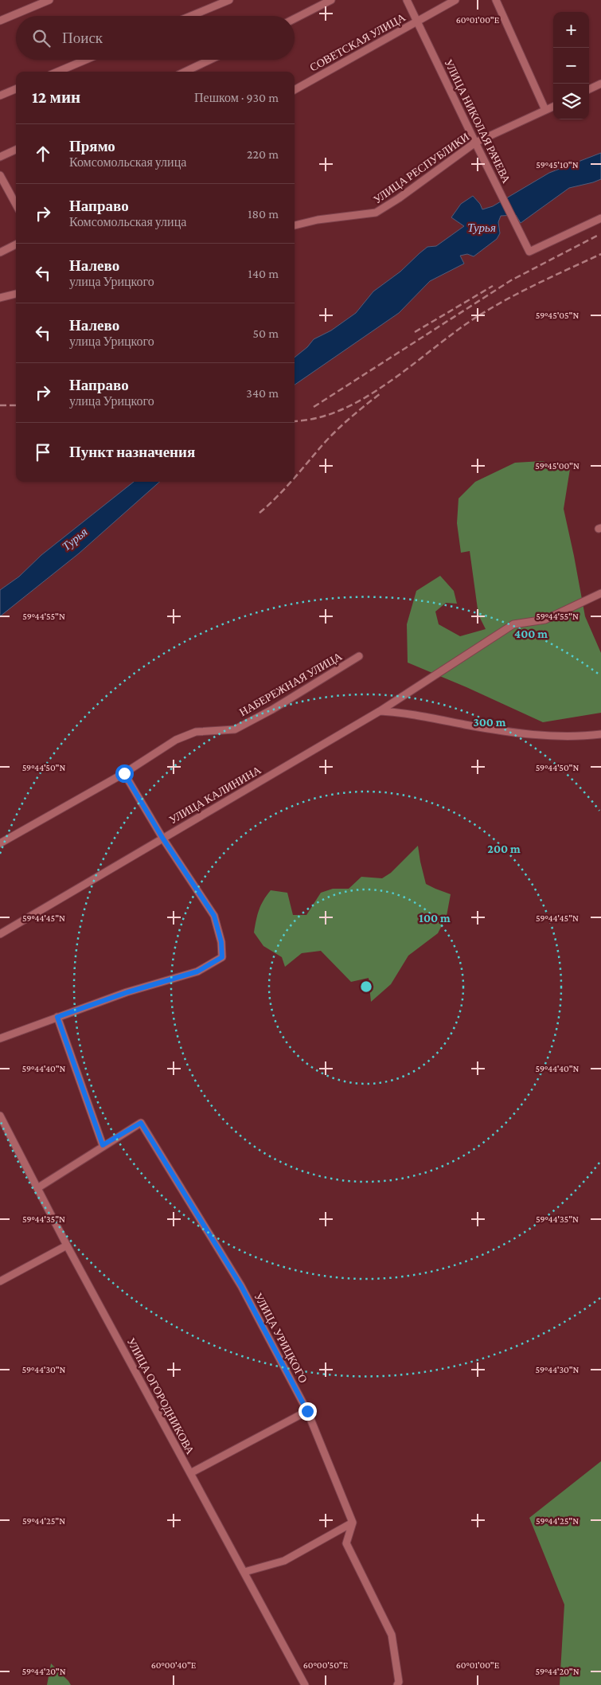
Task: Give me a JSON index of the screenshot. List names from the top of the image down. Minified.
{"streets":{"street":["СОВЕТСКАЯ УЛИЦА","УЛИЦА НИКОЛАЯ РАЧЕВА","УЛИЦА РЕСПУБЛИКИ","НАБЕРЕЖНАЯ УЛИЦА","УЛИЦА КАЛИНИНА","УЛИЦА УРИЦКОГО","УЛИЦА ОГОРОДНИКОВА"]},"crossings":[["СОВЕТСКАЯ УЛИЦА","УЛИЦА НИКОЛАЯ РАЧЕВА"],["УЛИЦА НИКОЛАЯ РАЧЕВА","УЛИЦА РЕСПУБЛИКИ"],["УЛИЦА УРИЦКОГО","УЛИЦА ОГОРОДНИКОВА"]],"water":["Турья"],"page":{"map_buttons":["+","−"],"search":"Поиск","heading":["12 мин","Пешком · 930 m"],"list":[["Прямо","Комсомольская улица","220 m"],["Направо","Комсомольская улица","180 m"],["Налево","улица Урицкого","140 m"],["Налево","улица Урицкого","50 m"],["Направо","улица Урицкого","340 m"],"Пункт назначения"]},"coordinates":["60°01'00\"E","59°45'10\"N","59°45'05\"N","59°45'00\"N","59°44'55\"N","59°44'50\"N","59°44'45\"N","59°44'40\"N","59°44'35\"N","59°44'30\"N","59°44'25\"N","60°00'40\"E","60°00'50\"E","59°44'20\"N"],"rings":["400 m","300 m","200 m","100 m"]}
